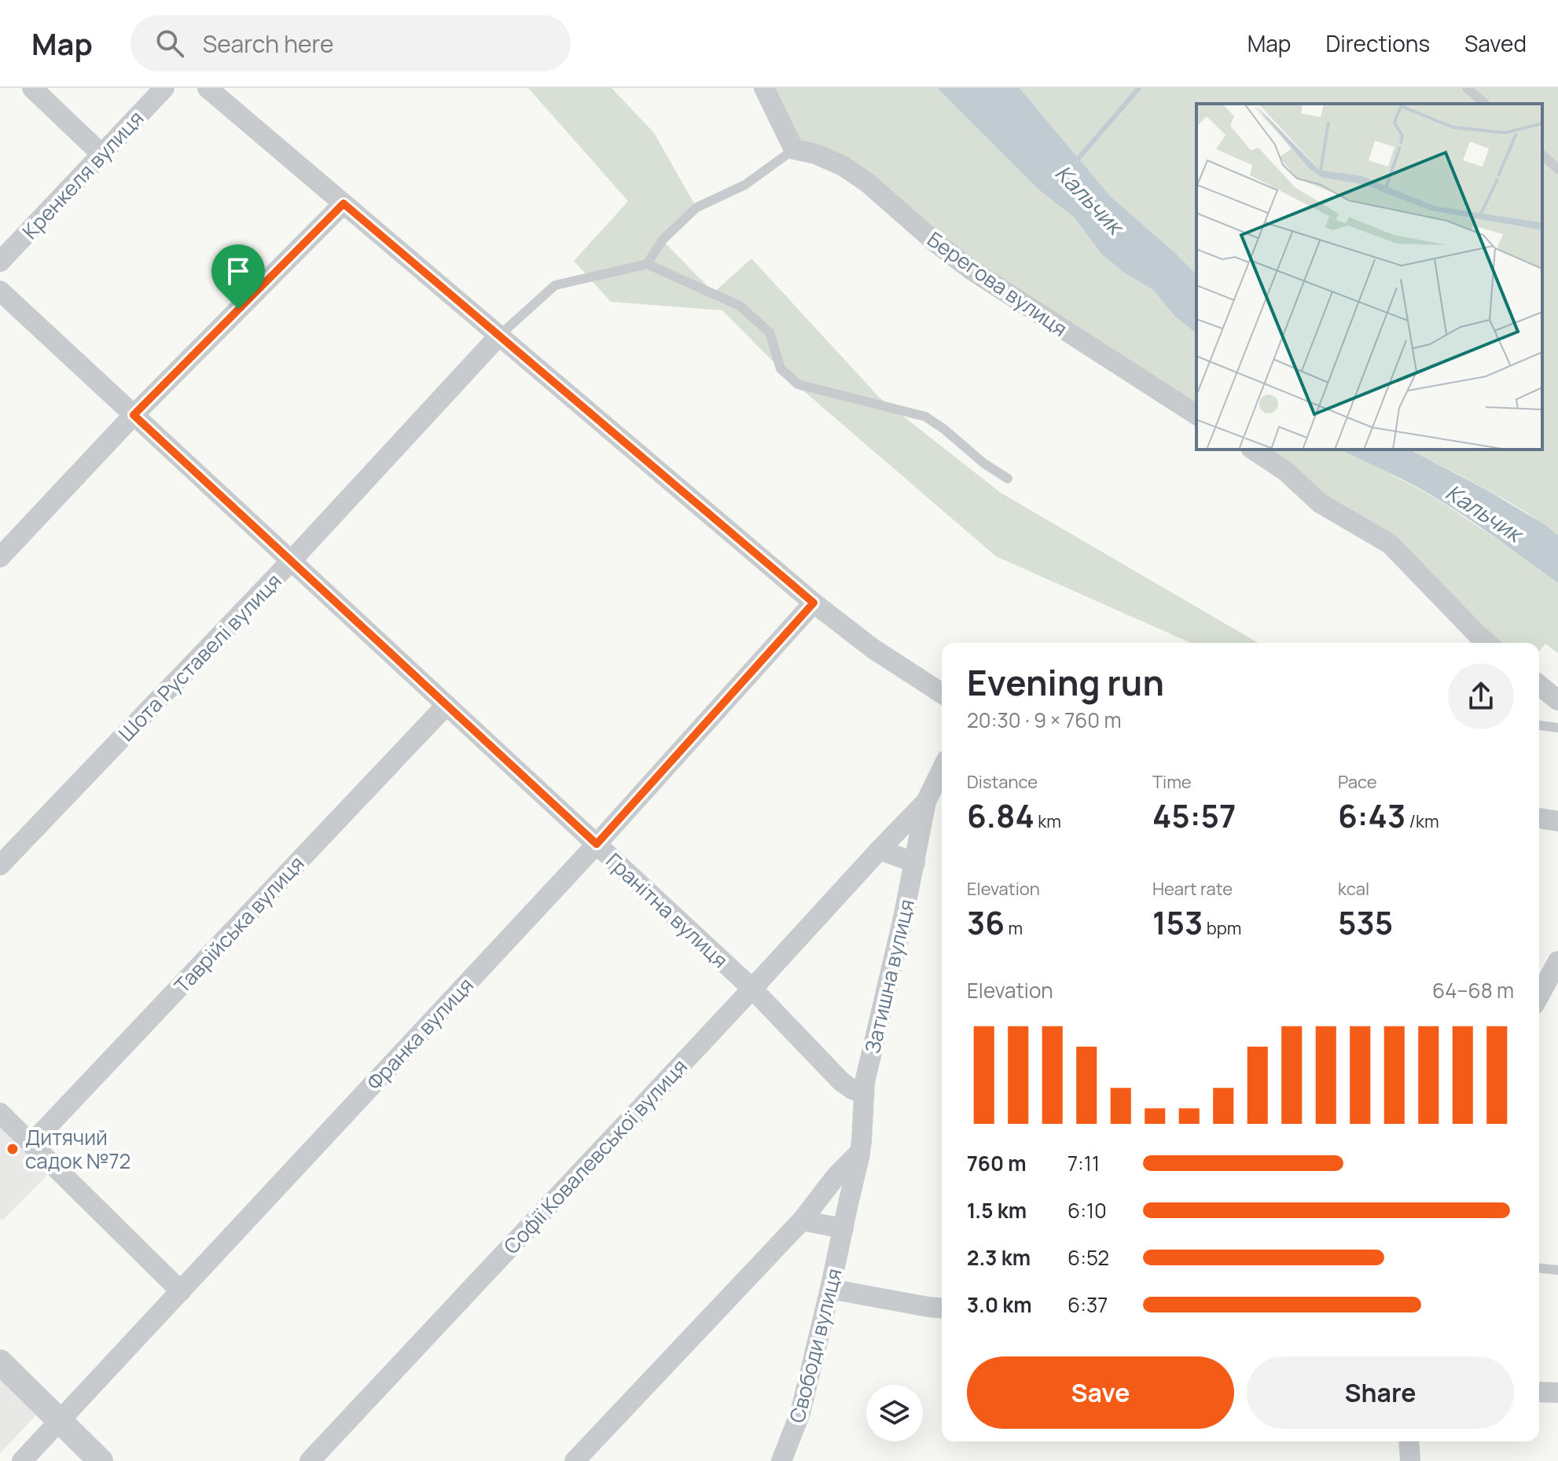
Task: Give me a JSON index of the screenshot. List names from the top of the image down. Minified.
{"streets":{"street":["Кренкеля вулиця","Берегова вулиця","Шота Руставелі вулиця","Гранітна вулиця","Таврійська вулиця","Затишна вулиця","Франка вулиця","Софії Ковалевської вулиця","Свободи вулиця"]},"crossings":[["Шота Руставелі вулиця","Гранітна вулиця"],["Гранітна вулиця","Таврійська вулиця"],["Гранітна вулиця","Затишна вулиця"],["Гранітна вулиця","Франка вулиця"],["Гранітна вулиця","Софії Ковалевської вулиця"],["Затишна вулиця","Софії Ковалевської вулиця"],["Затишна вулиця","Свободи вулиця"]],"water":["Кальчик"],"places":["Дитячий садок №72"],"page":{"header":"Map","search":"Search here","nav":["Map","Directions","Saved"],"heading":["Evening run","20:30 · 9 × 760 m"],"stats":[["Distance","6.84 km"],["Time","45:57"],["Pace","6:43 /km"],["Elevation","36 m"],["Heart rate","153 bpm"],["kcal","535"]],"chart":["Elevation","64–68 m"],"list":[{"name":"760 m","note":"7:11"},{"name":"1.5 km","note":"6:10"},{"name":"2.3 km","note":"6:52"},{"name":"3.0 km","note":"6:37"}],"buttons":["Save","Share"]}}
